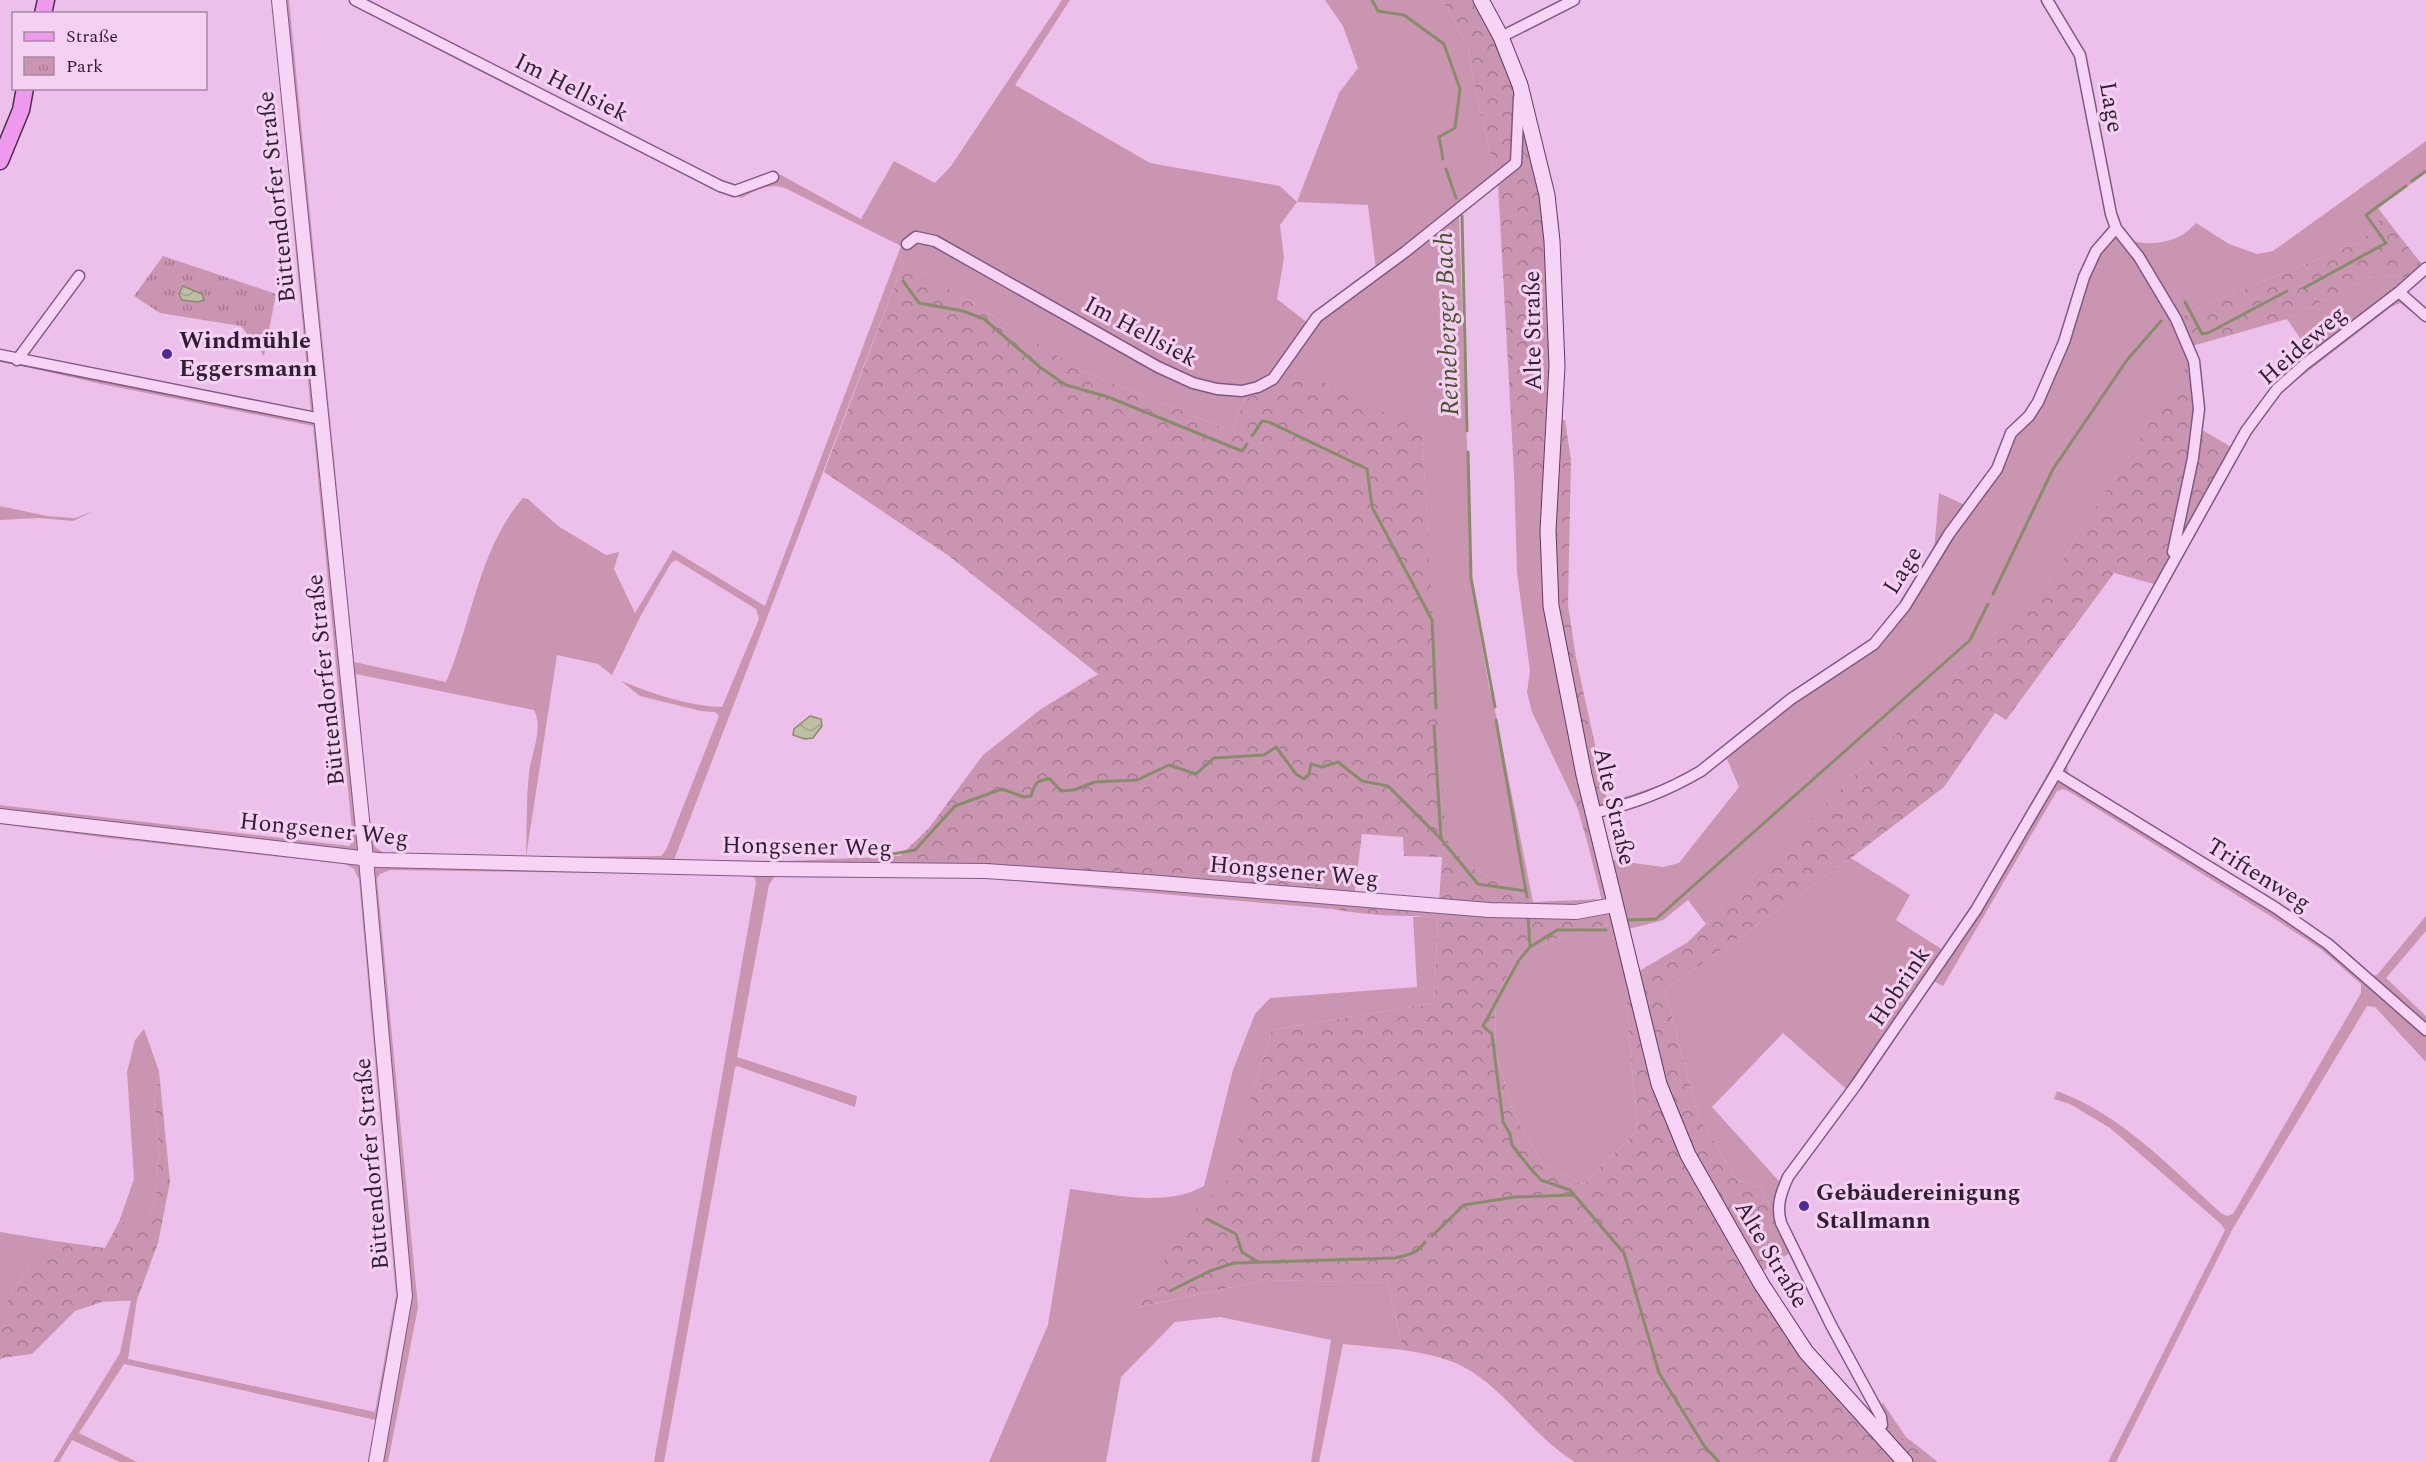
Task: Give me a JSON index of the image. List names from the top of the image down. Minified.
{"streets":{"main road":["Alte Straße"],"street":["Im Hellsiek","Lage","Büttendorfer Straße","Heideweg","Hongsener Weg","Triftenweg","Hobrink"]},"crossings":[["Im Hellsiek","Alte Straße"],["Lage","Alte Straße"],["Lage","Heideweg"],["Lage","Hobrink"],["Büttendorfer Straße","Hongsener Weg"],["Alte Straße","Hongsener Weg"],["Alte Straße","Hobrink"],["Heideweg","Hobrink"],["Triftenweg","Hobrink"]],"water":["Reineberger Bach"],"places":["Windmühle Eggersmann","Gebäudereinigung Stallmann"],"legend":["Straße","Park"]}
